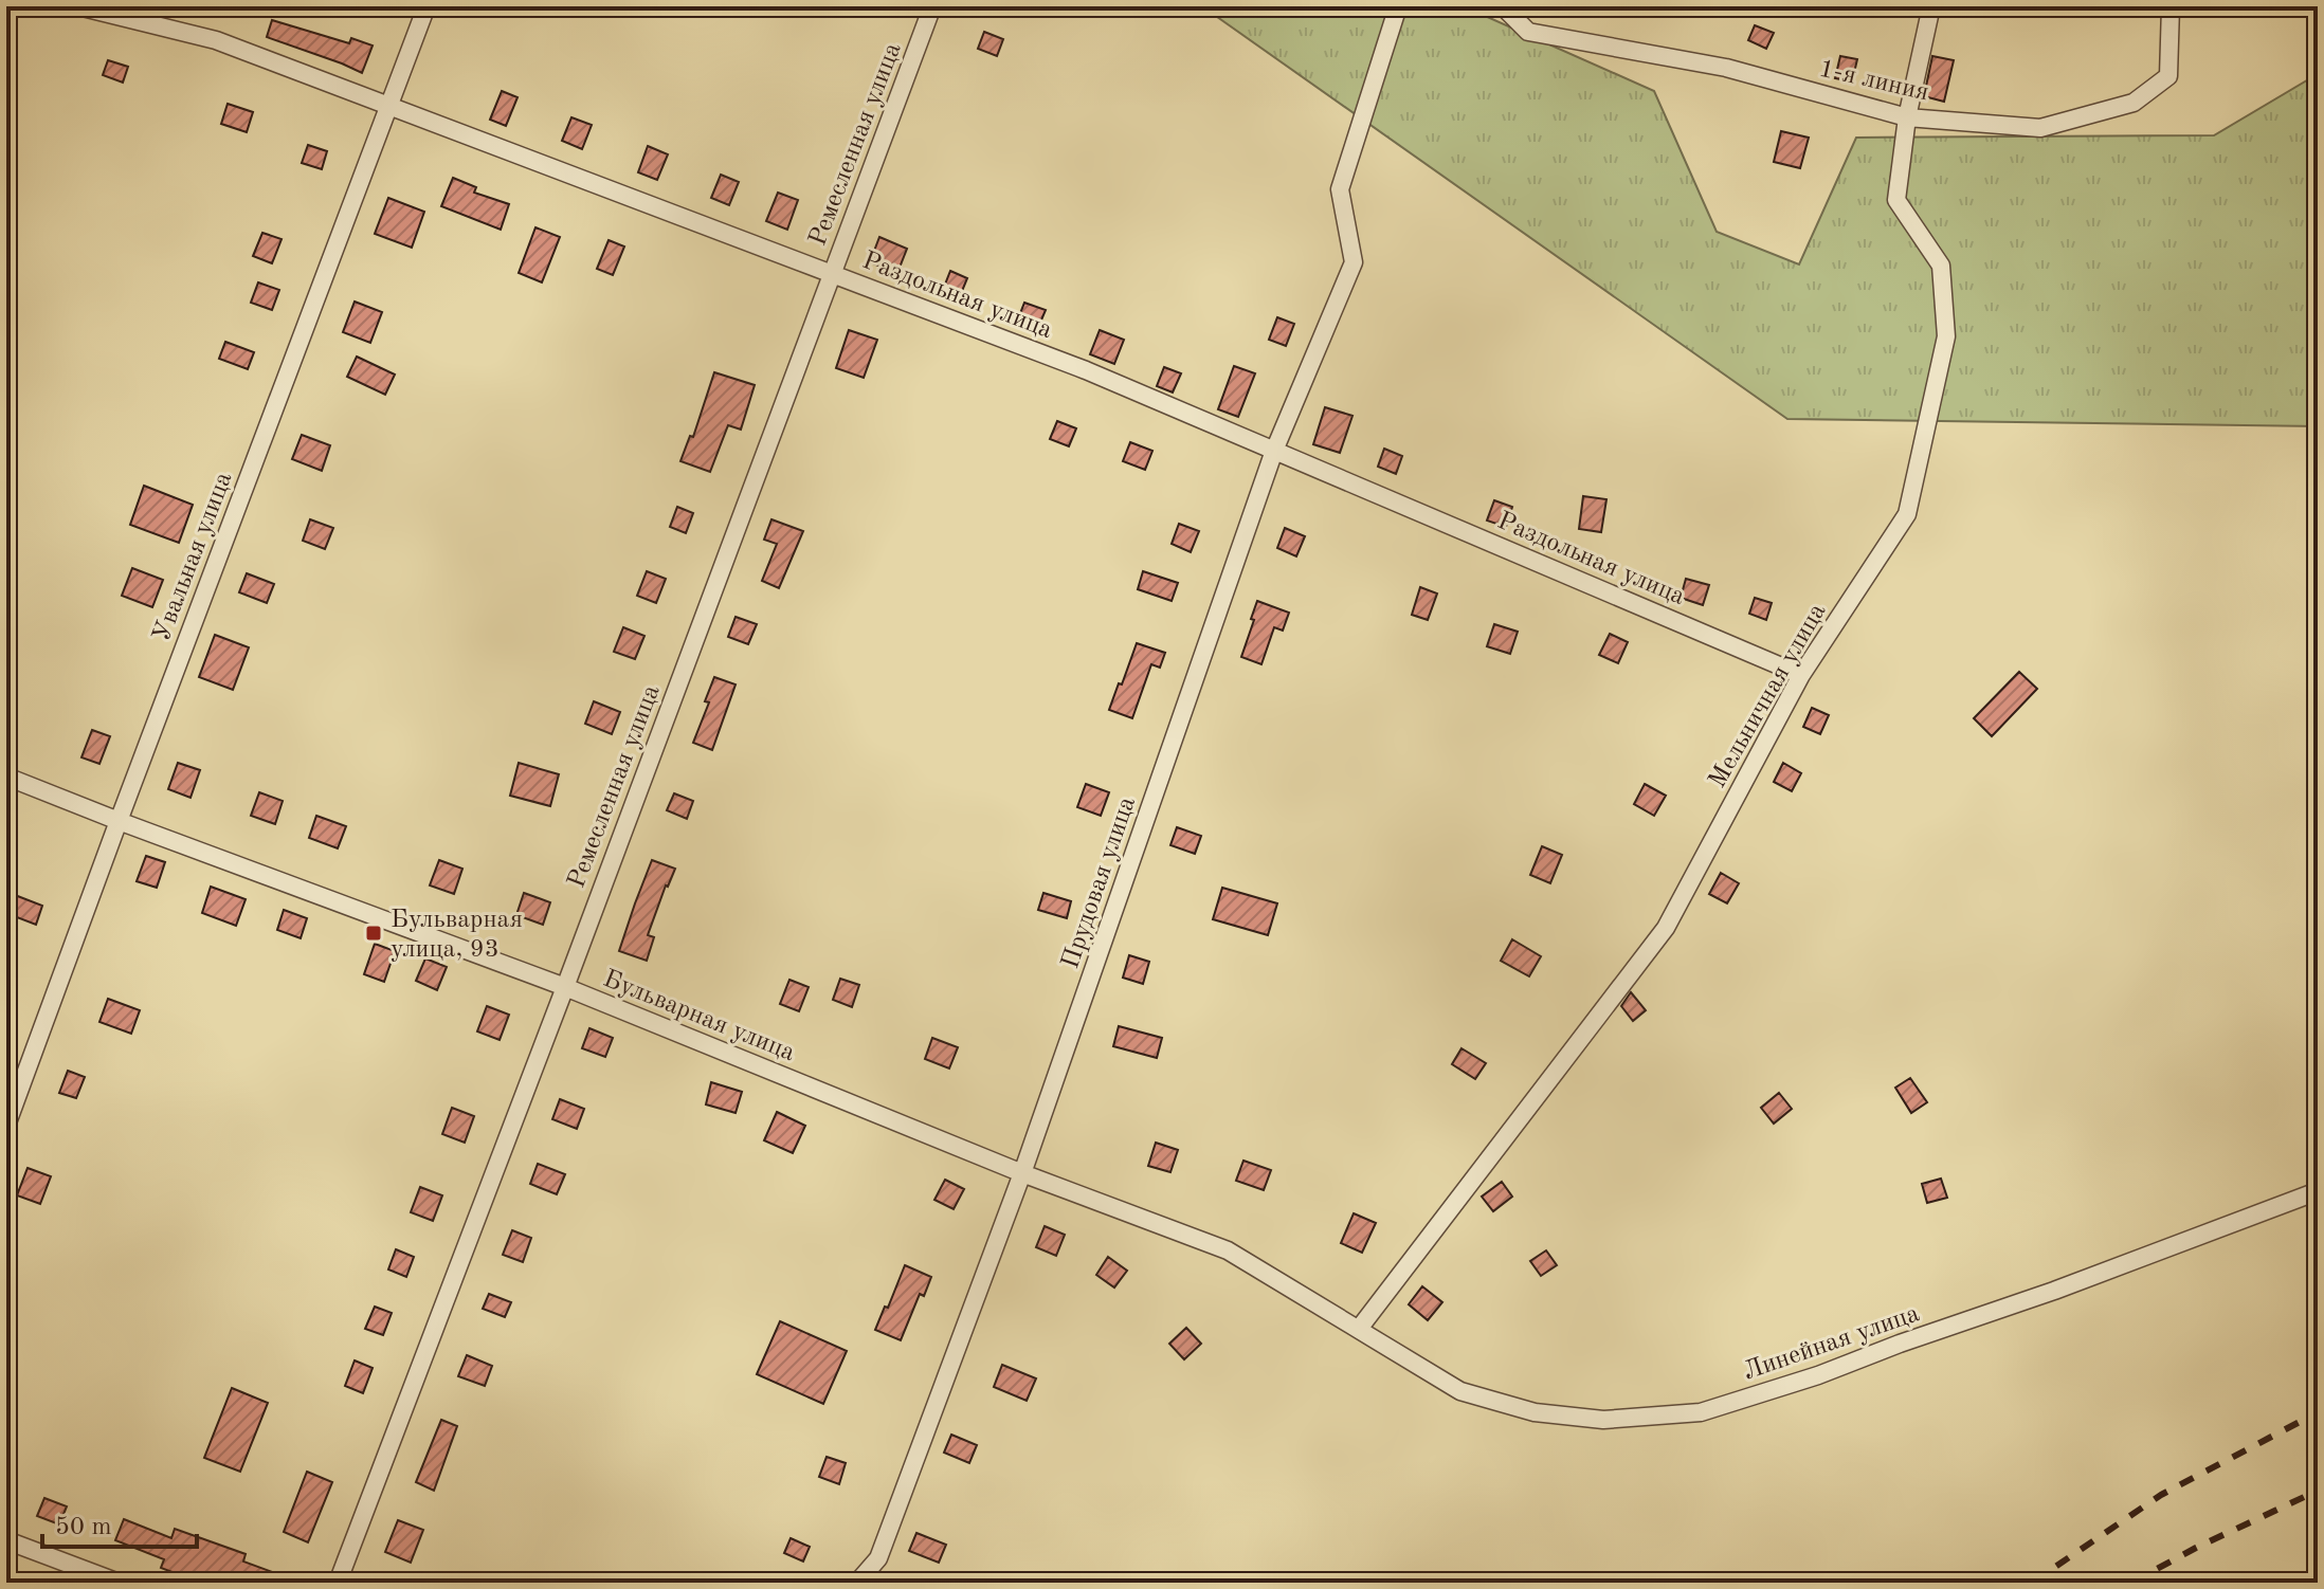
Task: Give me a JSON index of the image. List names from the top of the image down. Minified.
{"streets":{"street":["1-я линия","Ремесленная улица","Раздольная улица","Увальная улица","Мельничная улица","Прудовая улица","Бульварная улица","Линейная улица"]},"crossings":[["1-я линия","Мельничная улица"],["Ремесленная улица","Раздольная улица"],["Ремесленная улица","Бульварная улица"],["Раздольная улица","Увальная улица"],["Раздольная улица","Мельничная улица"],["Раздольная улица","Прудовая улица"],["Увальная улица","Бульварная улица"],["Мельничная улица","Бульварная улица"],["Мельничная улица","Линейная улица"],["Прудовая улица","Бульварная улица"],["Бульварная улица","Линейная улица"]],"places":{"transit":["Бульварная улица, 93"]},"scale_bar":"50 m"}
